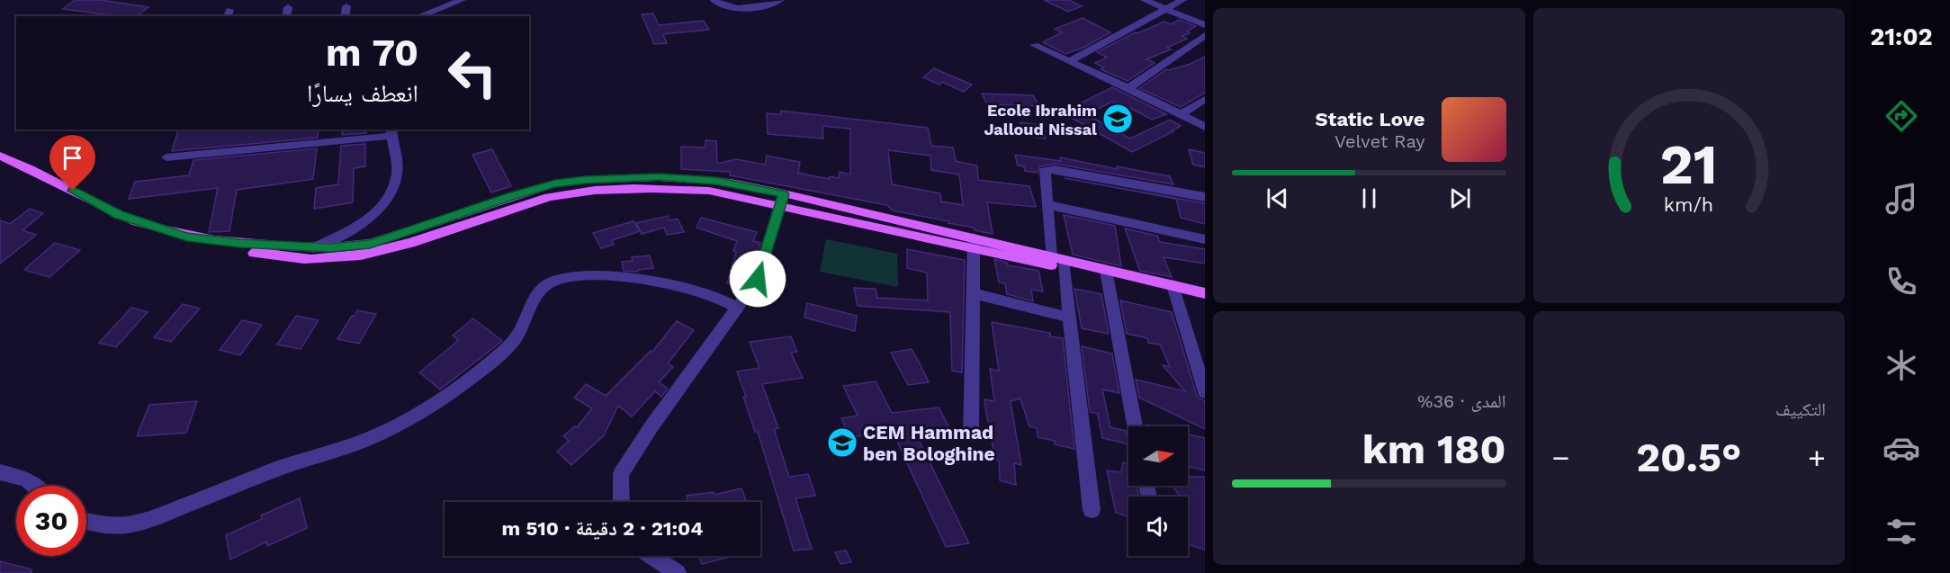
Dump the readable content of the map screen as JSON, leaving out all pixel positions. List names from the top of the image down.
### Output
{
  "places": {
    "school or university": ["Ecole Ibrahim Jalloud Nissal", "CEM Hammad ben Bologhine"]
  },
  "north": "right",
  "page": {
    "tabs": "21:02",
    "turn": ["70 m", "انعطف يسارًا"],
    "song": ["Static Love", "Velvet Ray"],
    "tile": [
      "التكييف",
      ["المدى · 36%", "180 km"]
    ],
    "heat": ["−", "20.5°", "+"],
    "limit": "30",
    "trip": "21:04 · 2 دقيقة · 510 m",
    "gauge": ["21", "km/h"]
  }
}
